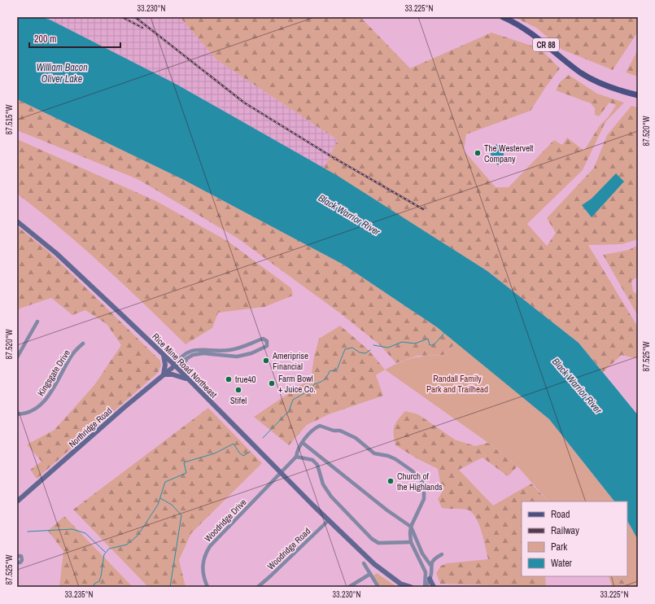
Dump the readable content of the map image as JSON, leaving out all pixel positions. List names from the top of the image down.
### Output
{
  "streets": {
    "main road": ["CR 88", "Rice Mine Road Northeast", "Northridge Road"],
    "street": ["Kingsgate Drive", "Woodridge Drive", "Woodridge Road"]
  },
  "crossings": [
    ["Rice Mine Road Northeast", "Northridge Road"],
    ["Rice Mine Road Northeast", "Woodridge Drive"],
    ["Rice Mine Road Northeast", "Woodridge Road"]
  ],
  "water": ["William Bacon Oliver Lake", "Black Warrior River"],
  "parks": ["Randall Family Park and Trailhead"],
  "places": [
    "The Westervelt Company",
    "Ameriprise Financial",
    "true40",
    "Farm Bowl + Juice Co.",
    "Stifel",
    "Church of the Highlands"
  ],
  "legend": [
    "Road",
    "Railway",
    "Park",
    "Water"
  ],
  "scale_bar": "200 m",
  "coordinates": [
    "33.230°N",
    "33.225°N",
    "87.515°W",
    "87.520°W",
    "87.525°W",
    "33.235°N"
  ]
}
